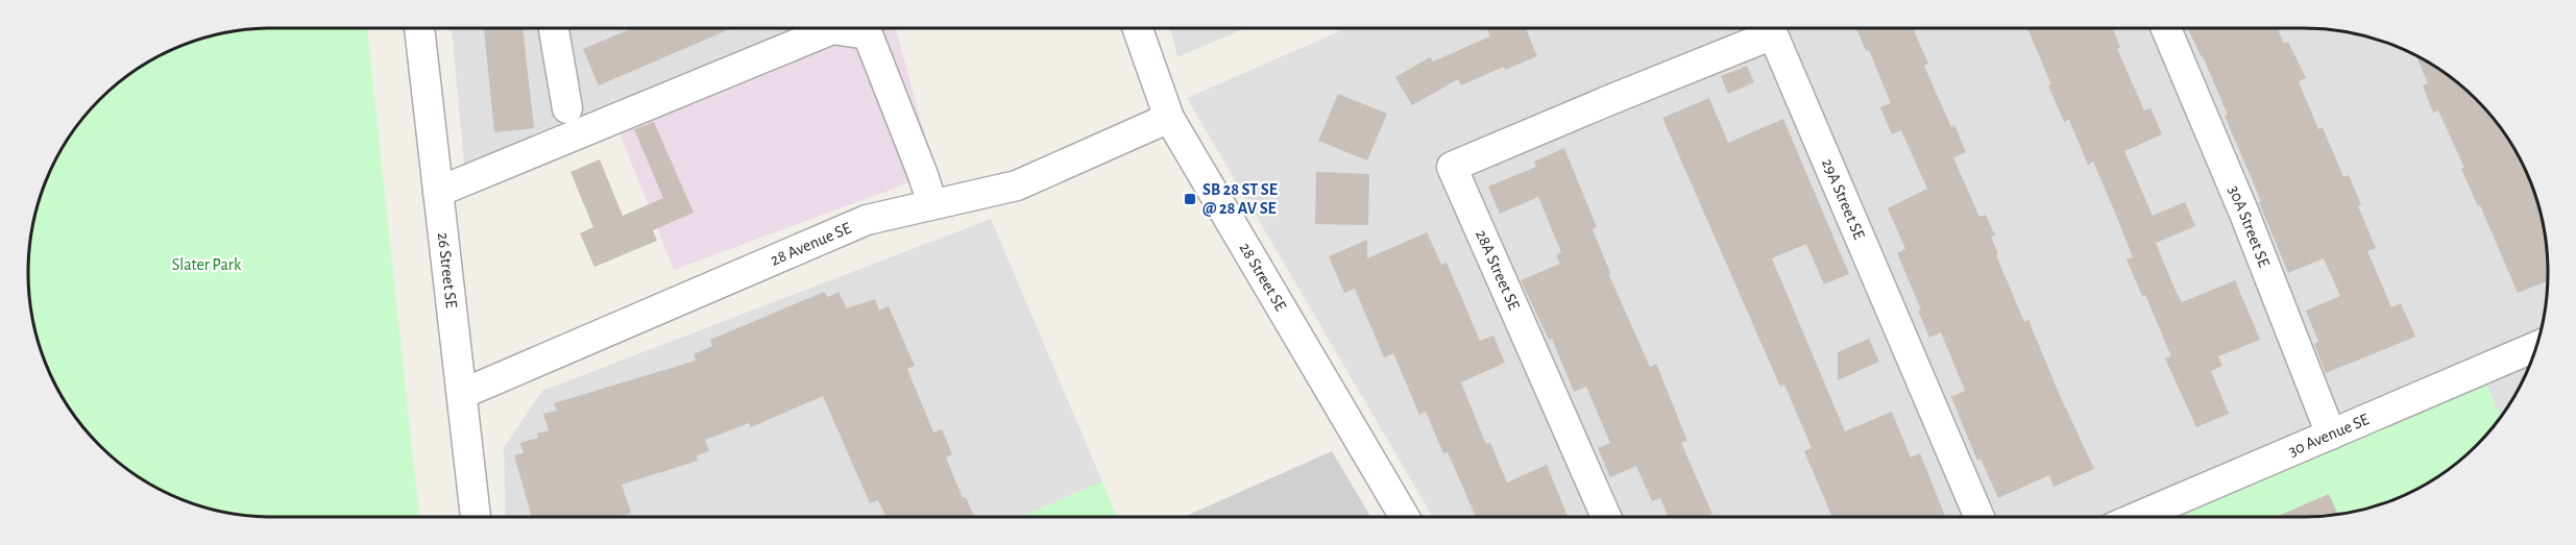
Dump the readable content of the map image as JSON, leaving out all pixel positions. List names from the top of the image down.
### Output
{
  "streets": {
    "street": [
      "29A Street SE",
      "30A Street SE",
      "28 Avenue SE",
      "28A Street SE",
      "26 Street SE",
      "28 Street SE",
      "30 Avenue SE"
    ]
  },
  "crossings": [
    ["29A Street SE", "28A Street SE"],
    ["30A Street SE", "30 Avenue SE"],
    ["28 Avenue SE", "26 Street SE"],
    ["28 Avenue SE", "28 Street SE"]
  ],
  "parks": ["Slater Park"],
  "places": {
    "transit": ["SB 28 ST SE @ 28 AV SE"]
  }
}
